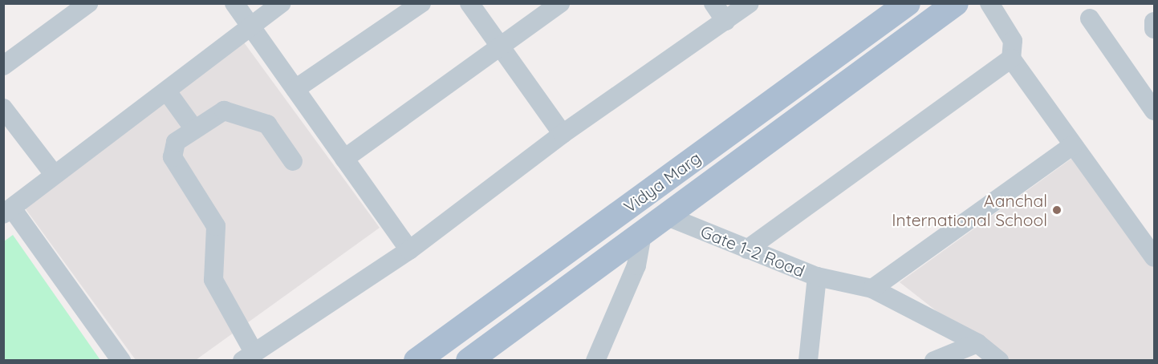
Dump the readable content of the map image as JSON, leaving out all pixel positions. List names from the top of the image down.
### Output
{
  "streets": {
    "main road": ["Vidya Marg"],
    "street": ["Gate 1-2 Road"]
  },
  "crossings": [
    ["Vidya Marg", "Gate 1-2 Road"]
  ],
  "places": ["Aanchal International School"]
}
